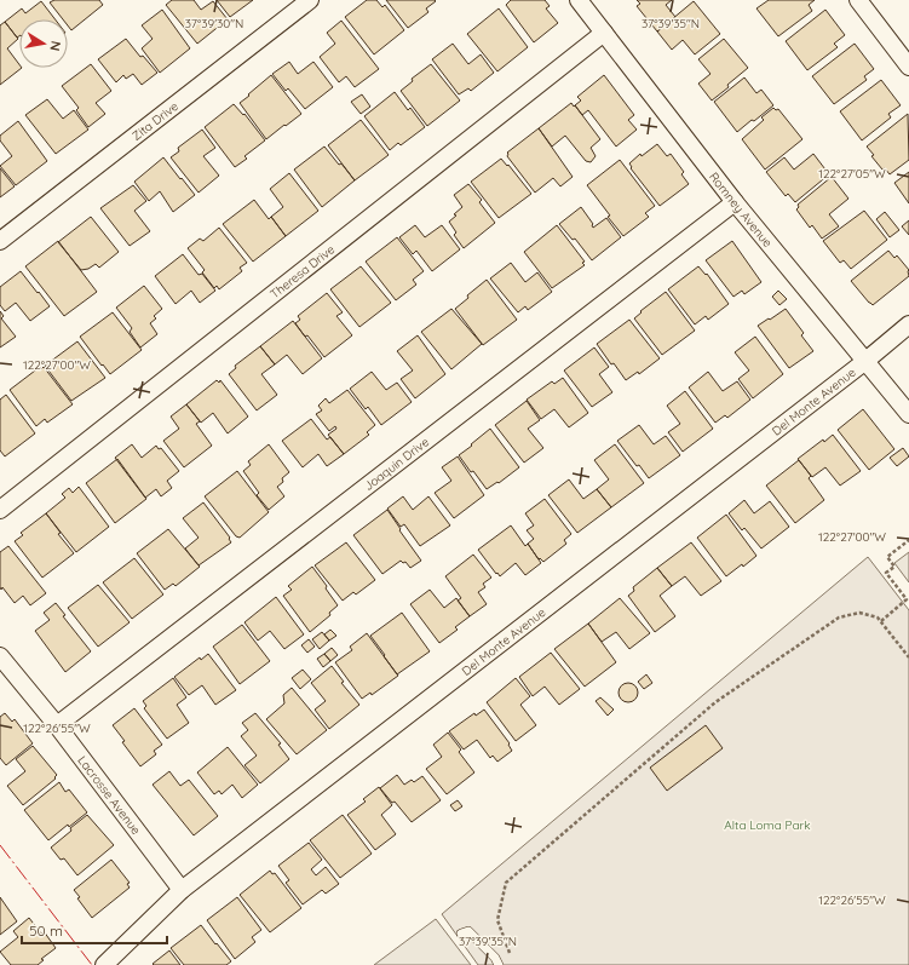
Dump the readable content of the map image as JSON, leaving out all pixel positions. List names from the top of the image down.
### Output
{
  "streets": {
    "street": [
      "Zita Drive",
      "Romney Avenue",
      "Theresa Drive",
      "Del Monte Avenue",
      "Joaquin Drive",
      "Lacrosse Avenue"
    ]
  },
  "crossings": [
    ["Romney Avenue", "Theresa Drive"],
    ["Romney Avenue", "Del Monte Avenue"],
    ["Romney Avenue", "Joaquin Drive"],
    ["Del Monte Avenue", "Lacrosse Avenue"],
    ["Joaquin Drive", "Lacrosse Avenue"]
  ],
  "parks": ["Alta Loma Park"],
  "scale_bar": "50 m",
  "north": "right",
  "coordinates": [
    "37°39'30\"N",
    "37°39'35\"N",
    "122°27'05\"W",
    "122°27'00\"W",
    "122°26'55\"W"
  ]
}
